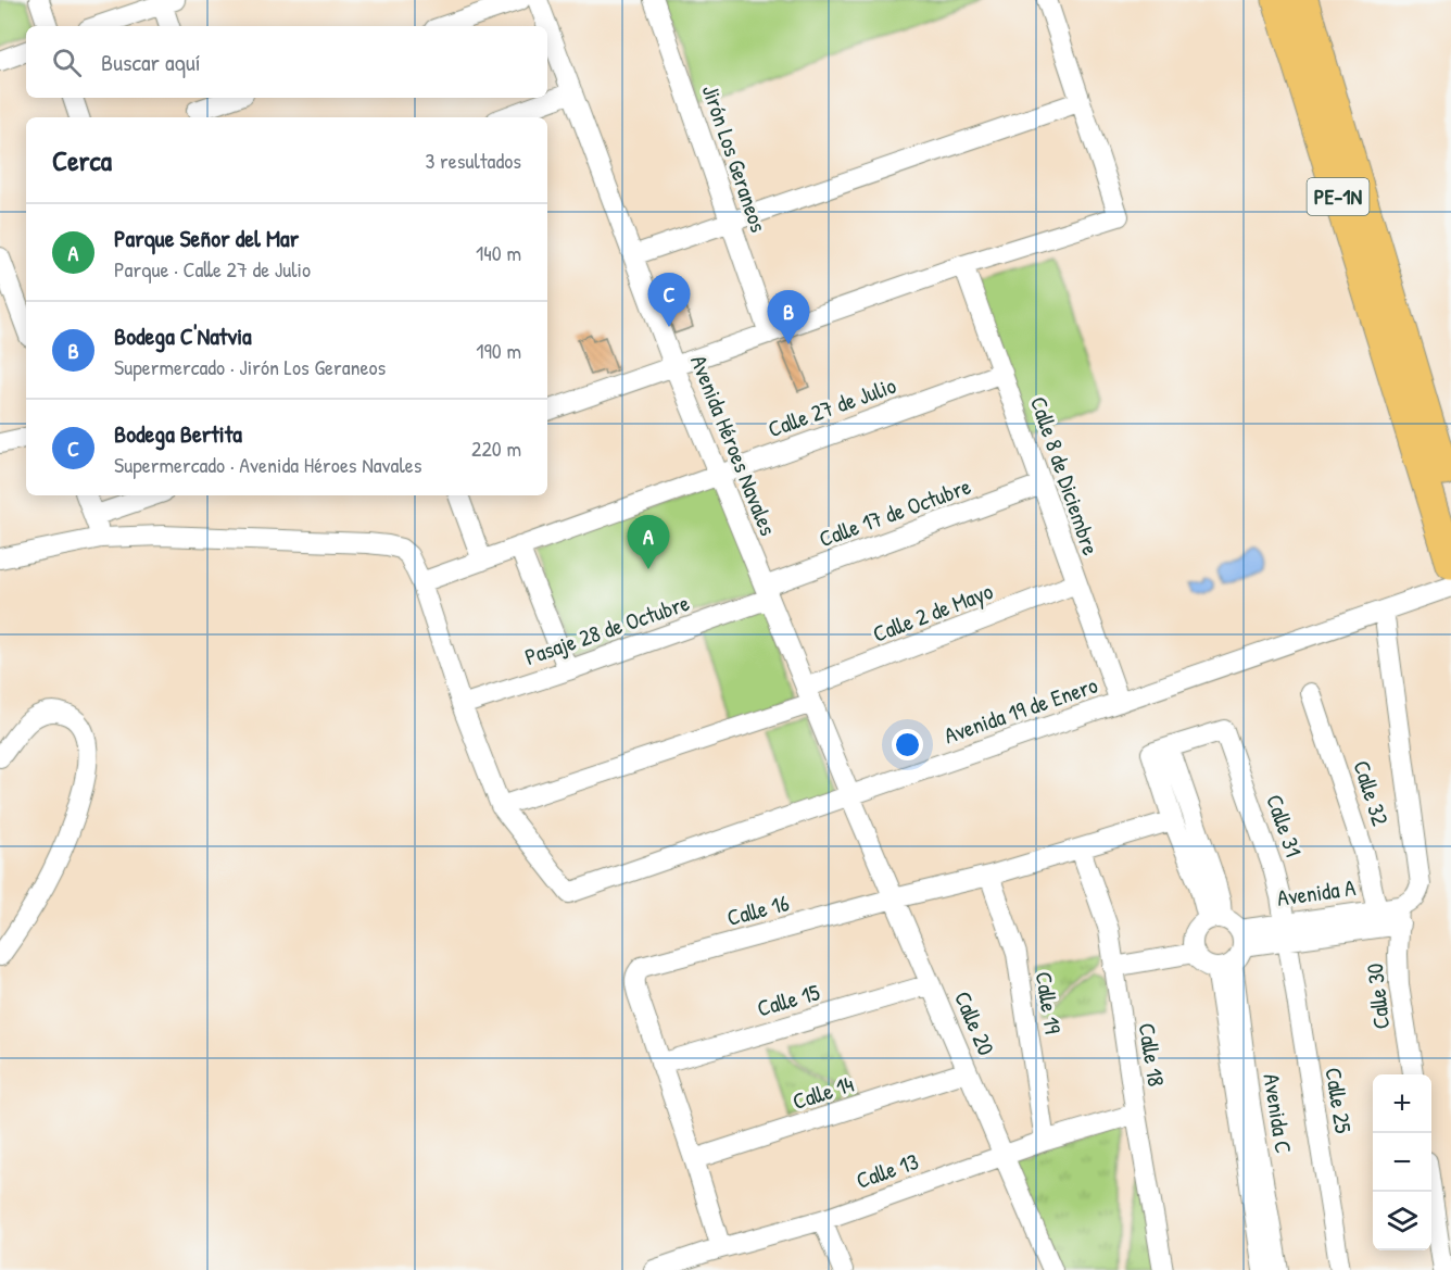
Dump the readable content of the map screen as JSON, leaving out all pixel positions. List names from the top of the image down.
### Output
{
  "streets": {
    "highway": ["PE-1N"],
    "street": [
      "Jirón Los Geraneos",
      "Calle 27 de Julio",
      "Avenida Héroes Navales",
      "Calle 8 de Diciembre",
      "Calle 17 de Octubre",
      "Calle 2 de Mayo",
      "Pasaje 28 de Octubre",
      "Avenida 19 de Enero",
      "Calle 32",
      "Calle 31",
      "Avenida A",
      "Calle 16",
      "Calle 30",
      "Calle 15",
      "Calle 19",
      "Calle 20",
      "Calle 18",
      "Calle 14",
      "Calle 25",
      "Avenida C",
      "Calle 13"
    ]
  },
  "crossings": [
    ["Calle 27 de Julio", "Avenida Héroes Navales"],
    ["Calle 27 de Julio", "Calle 8 de Diciembre"],
    ["Avenida Héroes Navales", "Calle 17 de Octubre"],
    ["Avenida Héroes Navales", "Calle 2 de Mayo"],
    ["Avenida Héroes Navales", "Pasaje 28 de Octubre"],
    ["Avenida Héroes Navales", "Avenida 19 de Enero"],
    ["Avenida Héroes Navales", "Calle 20"],
    ["Calle 8 de Diciembre", "Calle 17 de Octubre"],
    ["Calle 8 de Diciembre", "Calle 2 de Mayo"],
    ["Calle 8 de Diciembre", "Avenida 19 de Enero"],
    ["Calle 17 de Octubre", "Pasaje 28 de Octubre"],
    ["Calle 2 de Mayo", "Avenida 19 de Enero"],
    ["Avenida 19 de Enero", "Calle 20"],
    ["Calle 32", "Avenida A"],
    ["Calle 31", "Avenida A"],
    ["Calle 31", "Calle 25"],
    ["Avenida A", "Calle 30"],
    ["Avenida A", "Calle 25"],
    ["Avenida A", "Avenida C"],
    ["Calle 16", "Calle 15"],
    ["Calle 16", "Calle 19"],
    ["Calle 16", "Calle 20"],
    ["Calle 16", "Calle 18"],
    ["Calle 16", "Calle 14"],
    ["Calle 16", "Calle 13"],
    ["Calle 15", "Calle 20"],
    ["Calle 19", "Calle 13"],
    ["Calle 20", "Calle 14"],
    ["Calle 20", "Calle 13"],
    ["Calle 18", "Calle 13"]
  ],
  "page": {
    "search": "Buscar aquí",
    "heading": ["Cerca", "3 resultados"],
    "list": [
      {
        "mark": "A",
        "name": "Parque Señor del Mar",
        "note": "Parque · Calle 27 de Julio",
        "value": "140 m"
      },
      {
        "mark": "B",
        "name": "Bodega C'Natvia",
        "note": "Supermercado · Jirón Los Geraneos",
        "value": "190 m"
      },
      {
        "mark": "C",
        "name": "Bodega Bertita",
        "note": "Supermercado · Avenida Héroes Navales",
        "value": "220 m"
      }
    ],
    "pins": ["C", "B", "A"],
    "map_buttons": ["+", "−"]
  }
}
